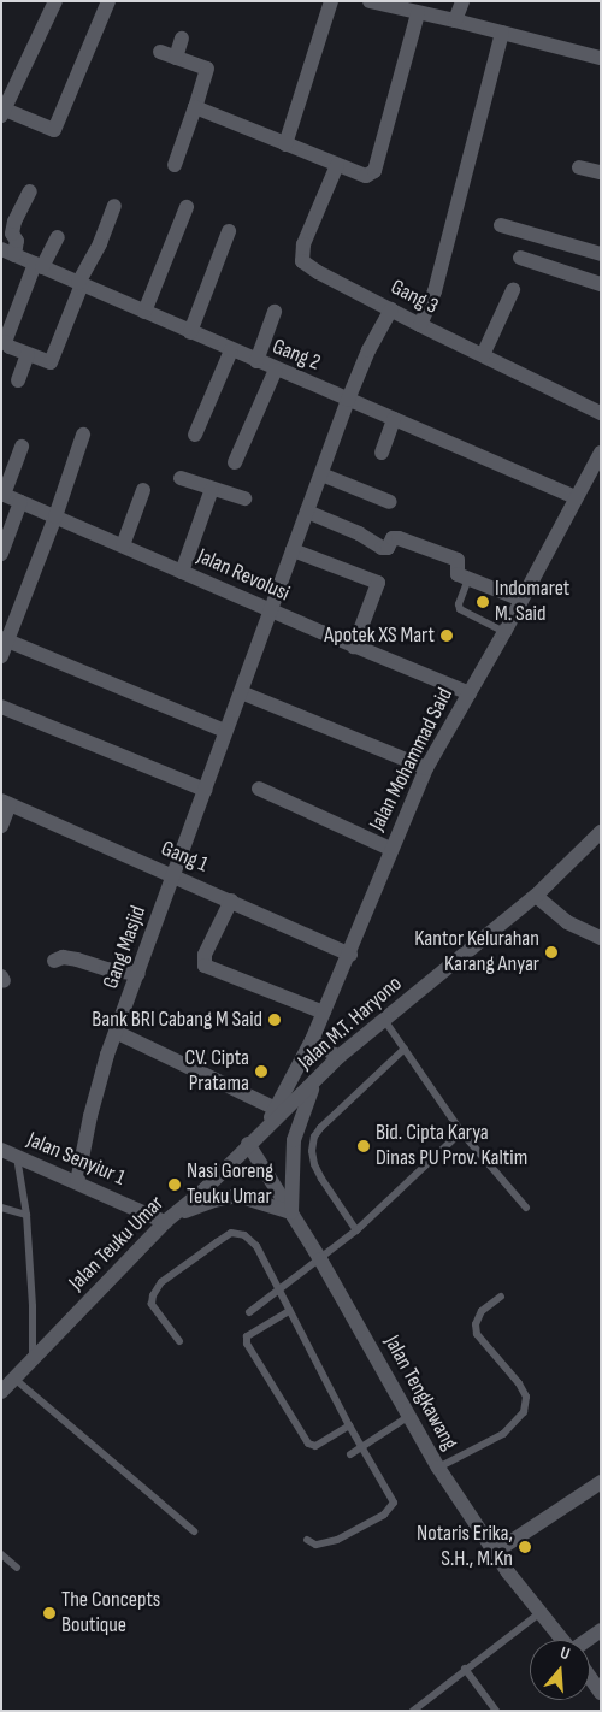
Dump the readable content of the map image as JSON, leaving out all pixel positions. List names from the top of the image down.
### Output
{
  "streets": {
    "street": [
      "Gang 3",
      "Gang 2",
      "Jalan Revolusi",
      "Jalan Mohammad Said",
      "Gang 1",
      "Gang Masjid",
      "Jalan M.T. Haryono",
      "Jalan Senyiur 1",
      "Jalan Teuku Umar",
      "Jalan Tengkawang"
    ]
  },
  "crossings": [
    ["Gang 3", "Gang Masjid"],
    ["Gang 2", "Jalan Mohammad Said"],
    ["Gang 2", "Gang Masjid"],
    ["Jalan Revolusi", "Jalan Mohammad Said"],
    ["Jalan Revolusi", "Gang Masjid"],
    ["Jalan Mohammad Said", "Gang 1"],
    ["Jalan Mohammad Said", "Jalan M.T. Haryono"],
    ["Jalan Mohammad Said", "Jalan Teuku Umar"],
    ["Gang 1", "Gang Masjid"],
    ["Gang Masjid", "Jalan Senyiur 1"],
    ["Jalan M.T. Haryono", "Jalan Teuku Umar"],
    ["Jalan Senyiur 1", "Jalan Teuku Umar"],
    ["Jalan Teuku Umar", "Jalan Tengkawang"]
  ],
  "places": [
    "Indomaret M. Said",
    "Apotek XS Mart",
    "Kantor Kelurahan Karang Anyar",
    "Bank BRI Cabang M Said",
    "CV. Cipta Pratama",
    "Bid. Cipta Karya Dinas PU Prov. Kaltim",
    "Nasi Goreng Teuku Umar",
    "Notaris Erika, S.H., M.Kn",
    "The Concepts Boutique"
  ],
  "north": "top"
}
